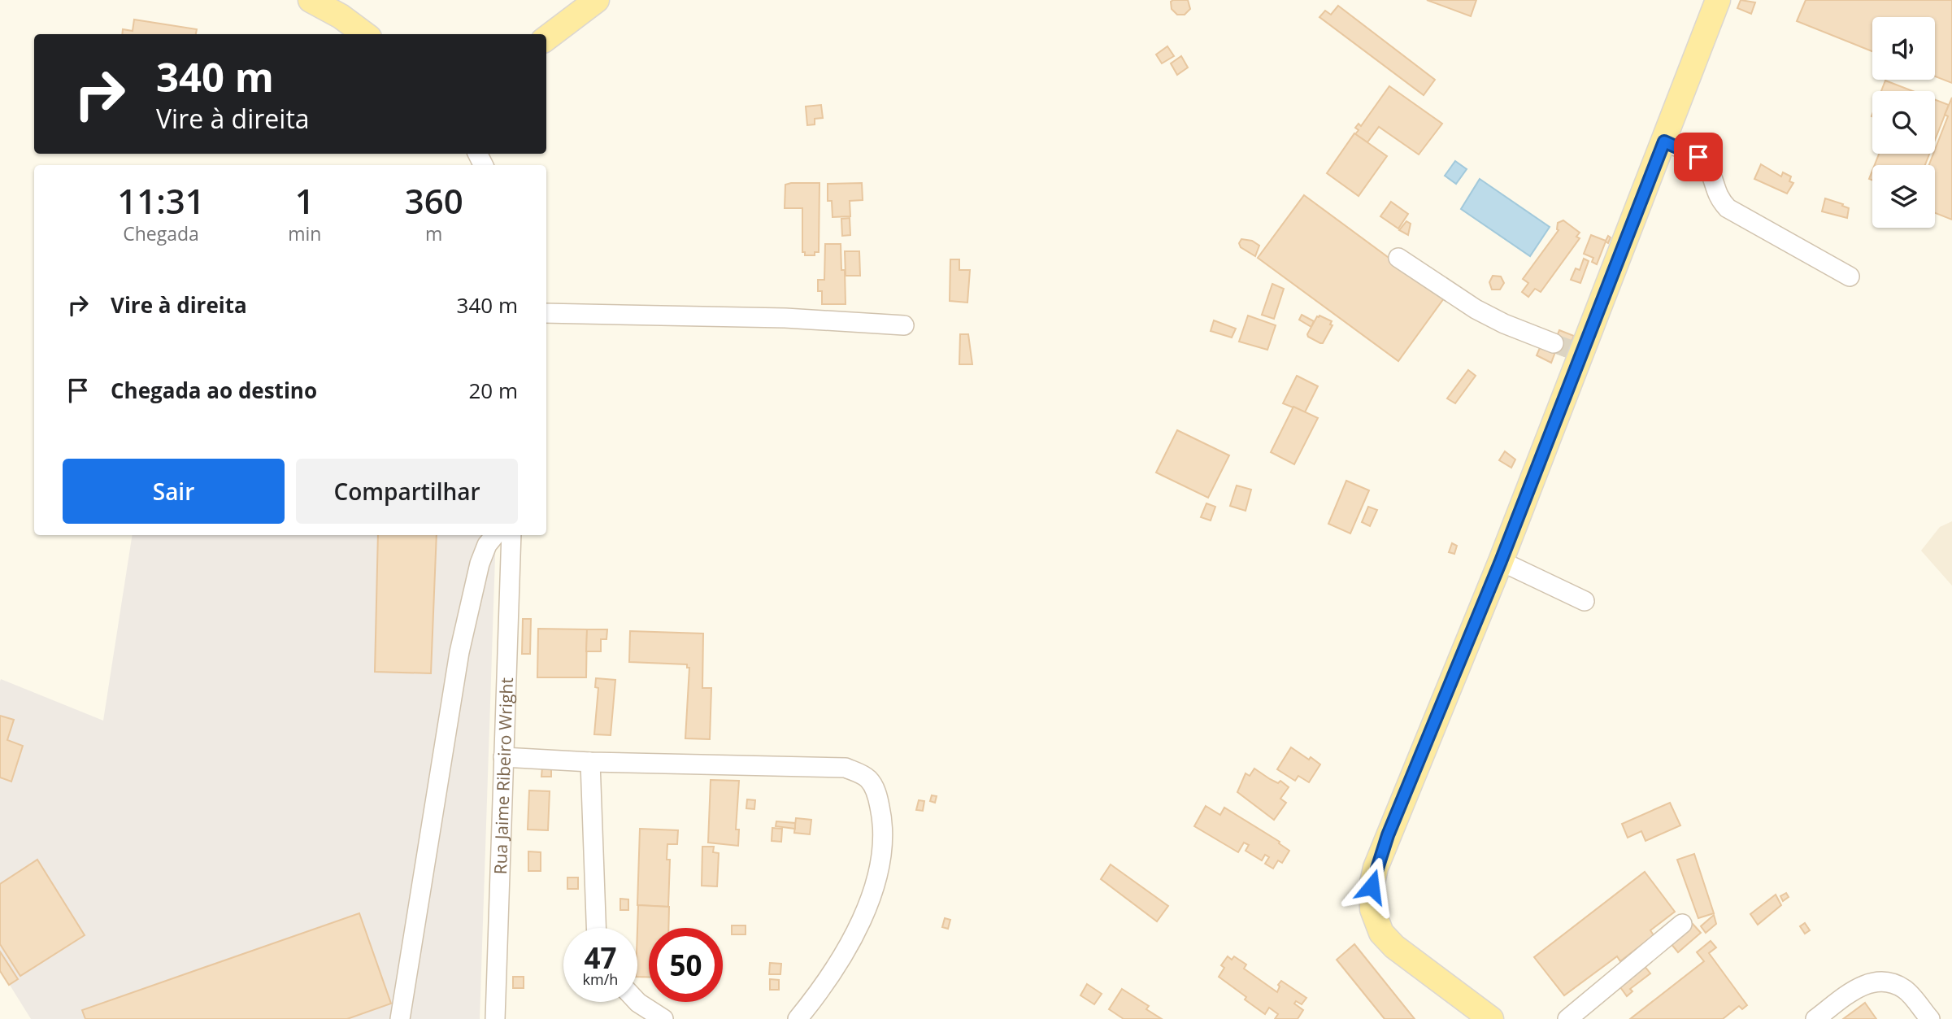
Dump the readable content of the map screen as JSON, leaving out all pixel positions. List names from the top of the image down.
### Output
{
  "streets": {
    "street": ["Rua Jaime Ribeiro Wright"]
  },
  "page": {
    "turn": ["340 m", "Vire à direita"],
    "eta": [
      "11:31",
      "Chegada",
      "1",
      "min",
      "360",
      "m"
    ],
    "list": [
      {
        "name": "Vire à direita",
        "value": "340 m"
      },
      {
        "name": "Chegada ao destino",
        "value": "20 m"
      }
    ],
    "buttons": ["Sair", "Compartilhar"],
    "speed": "47 km/h",
    "limit": "50"
  }
}
